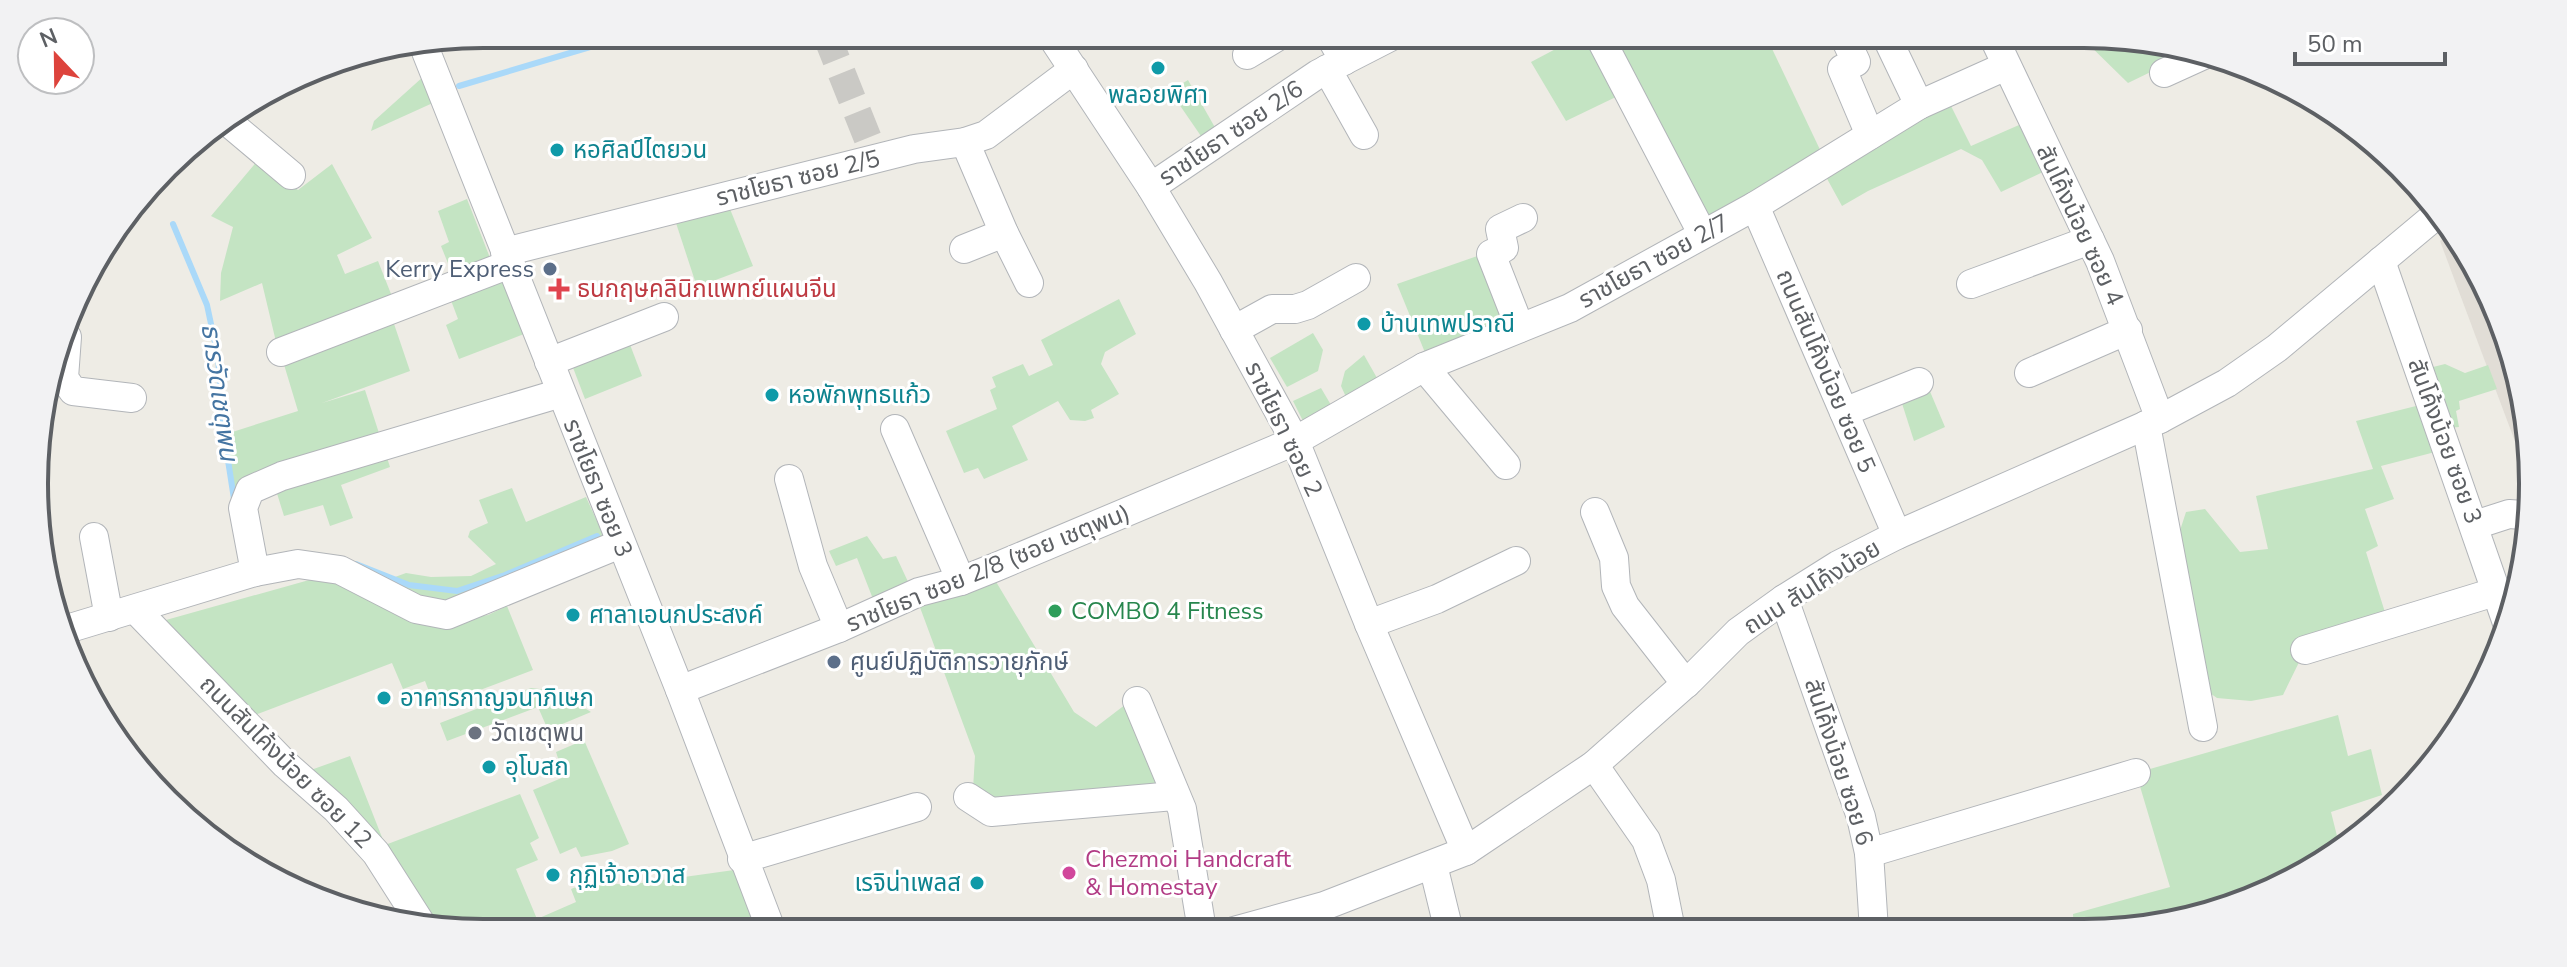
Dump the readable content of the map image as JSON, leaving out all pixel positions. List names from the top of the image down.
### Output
{
  "streets": {
    "street": [
      "ราชโยธา ซอย 2/6",
      "ราชโยธา ซอย 2/5",
      "สันโค้งน้อย ซอย 4",
      "ราชโยธา ซอย 2/7",
      "ถนนสันโค้งน้อย ซอย 5",
      "ราชโยธา ซอย 2",
      "สันโค้งน้อย ซอย 3",
      "ราชโยธา ซอย 3",
      "ราชโยธา ซอย 2/8 (ซอย เชตุพน)",
      "ถนน สันโค้งน้อย",
      "ถนนสันโค้งน้อย ซอย 12",
      "สันโค้งน้อย ซอย 6"
    ]
  },
  "crossings": [
    ["ราชโยธา ซอย 2/6", "ราชโยธา ซอย 2"],
    ["ราชโยธา ซอย 2/5", "ราชโยธา ซอย 2"],
    ["ราชโยธา ซอย 2/5", "ราชโยธา ซอย 3"],
    ["สันโค้งน้อย ซอย 4", "ราชโยธา ซอย 2/7"],
    ["สันโค้งน้อย ซอย 4", "ถนน สันโค้งน้อย"],
    ["ราชโยธา ซอย 2/7", "ถนนสันโค้งน้อย ซอย 5"],
    ["ราชโยธา ซอย 2/7", "ราชโยธา ซอย 2"],
    ["ราชโยธา ซอย 2/7", "ราชโยธา ซอย 2/8 (ซอย เชตุพน)"],
    ["ถนนสันโค้งน้อย ซอย 5", "ถนน สันโค้งน้อย"],
    ["ราชโยธา ซอย 2", "ราชโยธา ซอย 2/8 (ซอย เชตุพน)"],
    ["ราชโยธา ซอย 2", "ถนน สันโค้งน้อย"],
    ["สันโค้งน้อย ซอย 3", "ถนน สันโค้งน้อย"],
    ["ราชโยธา ซอย 3", "ราชโยธา ซอย 2/8 (ซอย เชตุพน)"],
    ["ถนน สันโค้งน้อย", "สันโค้งน้อย ซอย 6"]
  ],
  "water": ["ธารวัดเชตุพน"],
  "places": {
    "other": [
      "พลอยพิศา",
      "หอศิลป์ไตยวน",
      "Kerry Express",
      "บ้านเทพปราณี",
      "หอพักพุทธแก้ว",
      "COMBO 4 Fitness",
      "ศาลาเอนกประสงค์",
      "ศูนย์ปฏิบัติการวายุภักษ์",
      "อาคารกาญจนาภิเษก",
      "วัดเชตุพน",
      "อุโบสถ",
      "Chezmoi Handcraft & Homestay",
      "กุฏิเจ้าอาวาส",
      "เรจิน่าเพลส"
    ],
    "health": ["ธนกฤษคลินิกแพทย์แผนจีน"]
  },
  "scale_bar": "50 m",
  "north": "top"
}
